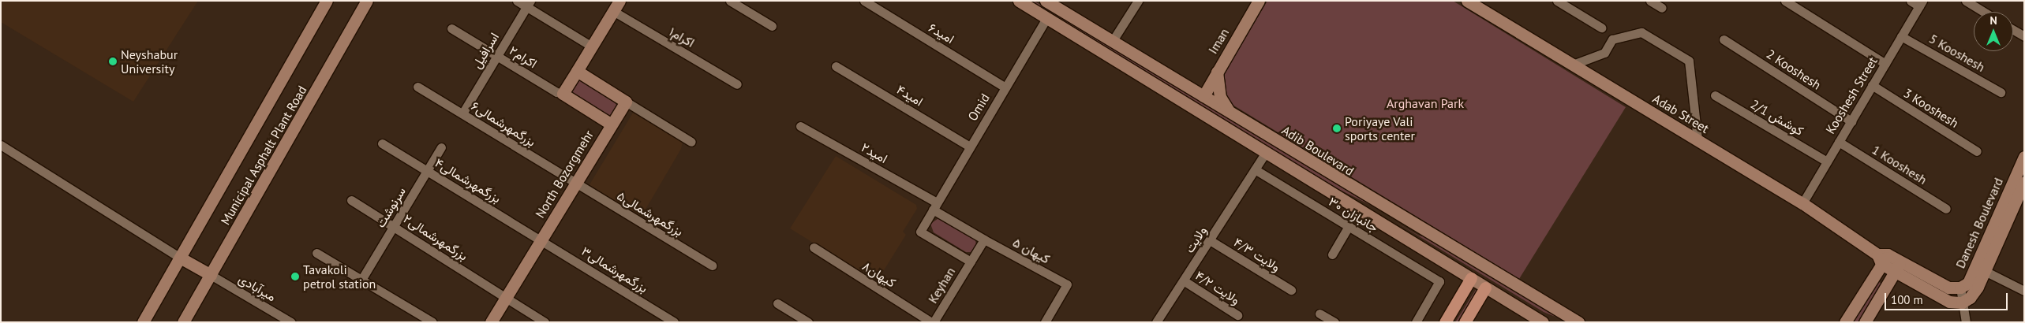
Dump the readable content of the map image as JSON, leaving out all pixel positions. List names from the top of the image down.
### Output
{
  "streets": {
    "main road": [
      "Iman",
      "Adab Street",
      "Adib Boulevard",
      "Municipal Asphalt Plant Road",
      "North Bozorgmehr",
      "Danesh Boulevard"
    ],
    "street": [
      "امید۶",
      "اکرام۱",
      "اسرافیل",
      "5 Kooshesh",
      "اکرام۲",
      "2 Kooshesh",
      "امید۴",
      "Kooshesh Street",
      "Omid",
      "3 Kooshesh",
      "کوشش 2/1",
      "بزرگمهرشمالی۶",
      "امید۲",
      "1 Kooshesh",
      "بزرگمهرشمالی۴",
      "سرنوشت",
      "بزرگمهرشمالی۵",
      "جانبازان ۳۰",
      "بزرگمهرشمالی۲",
      "ولایت",
      "کیهان ۵",
      "ولایت ۴/۳",
      "بزرگمهرشمالی۳",
      "کیهان۸",
      "Keyhan",
      "میرآبادی",
      "ولایت ۴/۲"
    ]
  },
  "crossings": [
    ["امید۶", "Omid"],
    ["Iman", "Adib Boulevard"],
    ["اسرافیل", "اکرام۲"],
    ["اسرافیل", "بزرگمهرشمالی۶"],
    ["5 Kooshesh", "Kooshesh Street"],
    ["2 Kooshesh", "Kooshesh Street"],
    ["امید۴", "Omid"],
    ["Kooshesh Street", "3 Kooshesh"],
    ["Kooshesh Street", "Adab Street"],
    ["Kooshesh Street", "کوشش 2/1"],
    ["Kooshesh Street", "1 Kooshesh"],
    ["Omid", "امید۲"],
    ["Omid", "Keyhan"],
    ["Adab Street", "Danesh Boulevard"],
    ["بزرگمهرشمالی۶", "North Bozorgmehr"],
    ["بزرگمهرشمالی۶", "بزرگمهرشمالی۵"],
    ["Municipal Asphalt Plant Road", "میرآبادی"],
    ["North Bozorgmehr", "بزرگمهرشمالی۴"],
    ["North Bozorgmehr", "بزرگمهرشمالی۵"],
    ["North Bozorgmehr", "بزرگمهرشمالی۲"],
    ["North Bozorgmehr", "بزرگمهرشمالی۳"],
    ["بزرگمهرشمالی۴", "سرنوشت"],
    ["بزرگمهرشمالی۴", "بزرگمهرشمالی۳"],
    ["سرنوشت", "بزرگمهرشمالی۲"],
    ["جانبازان ۳۰", "ولایت"],
    ["ولایت", "ولایت ۴/۳"],
    ["ولایت", "ولایت ۴/۲"],
    ["کیهان۸", "Keyhan"]
  ],
  "parks": ["Arghavan Park"],
  "places": ["Neyshabur University", "Poriyaye Vali sports center", "Tavakoli petrol station"],
  "scale_bar": "100 m",
  "north": "top"
}
